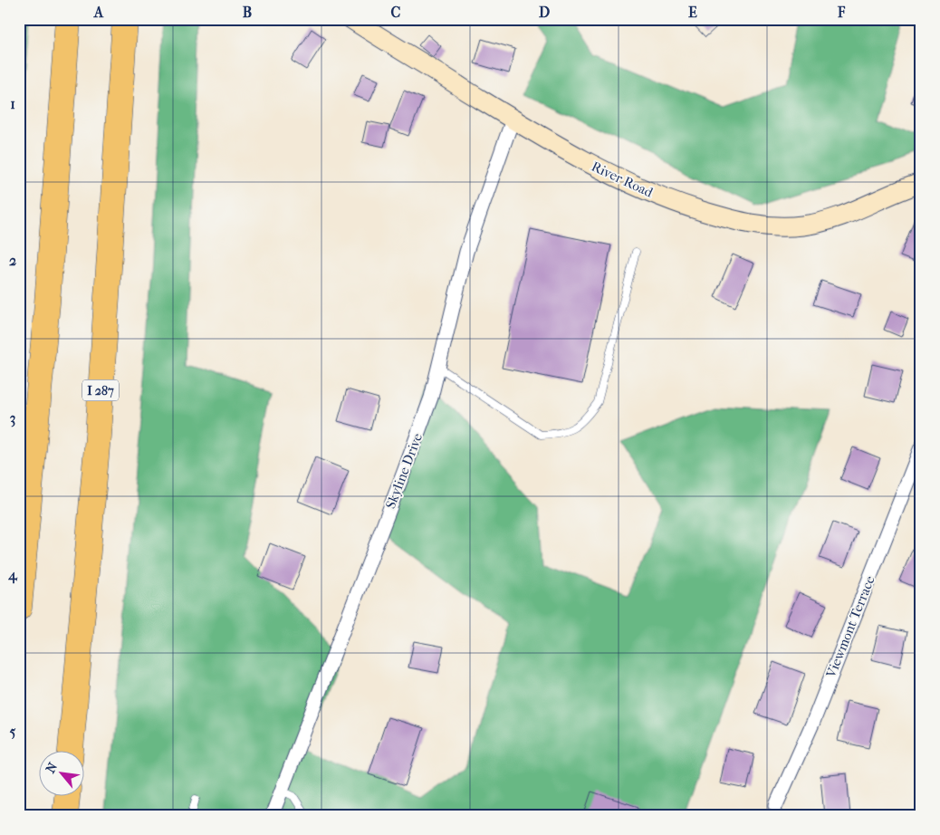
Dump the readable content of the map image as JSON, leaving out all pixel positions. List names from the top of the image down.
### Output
{
  "streets": {
    "highway": ["I 287"],
    "street": ["River Road", "Skyline Drive", "Viewmont Terrace"]
  },
  "crossings": [
    ["River Road", "Skyline Drive"]
  ],
  "north": "top left",
  "grid": {
    "columns": [
      "A",
      "B",
      "C",
      "D",
      "E",
      "F"
    ],
    "rows": [
      "1",
      "2",
      "3",
      "4",
      "5"
    ]
  }
}
